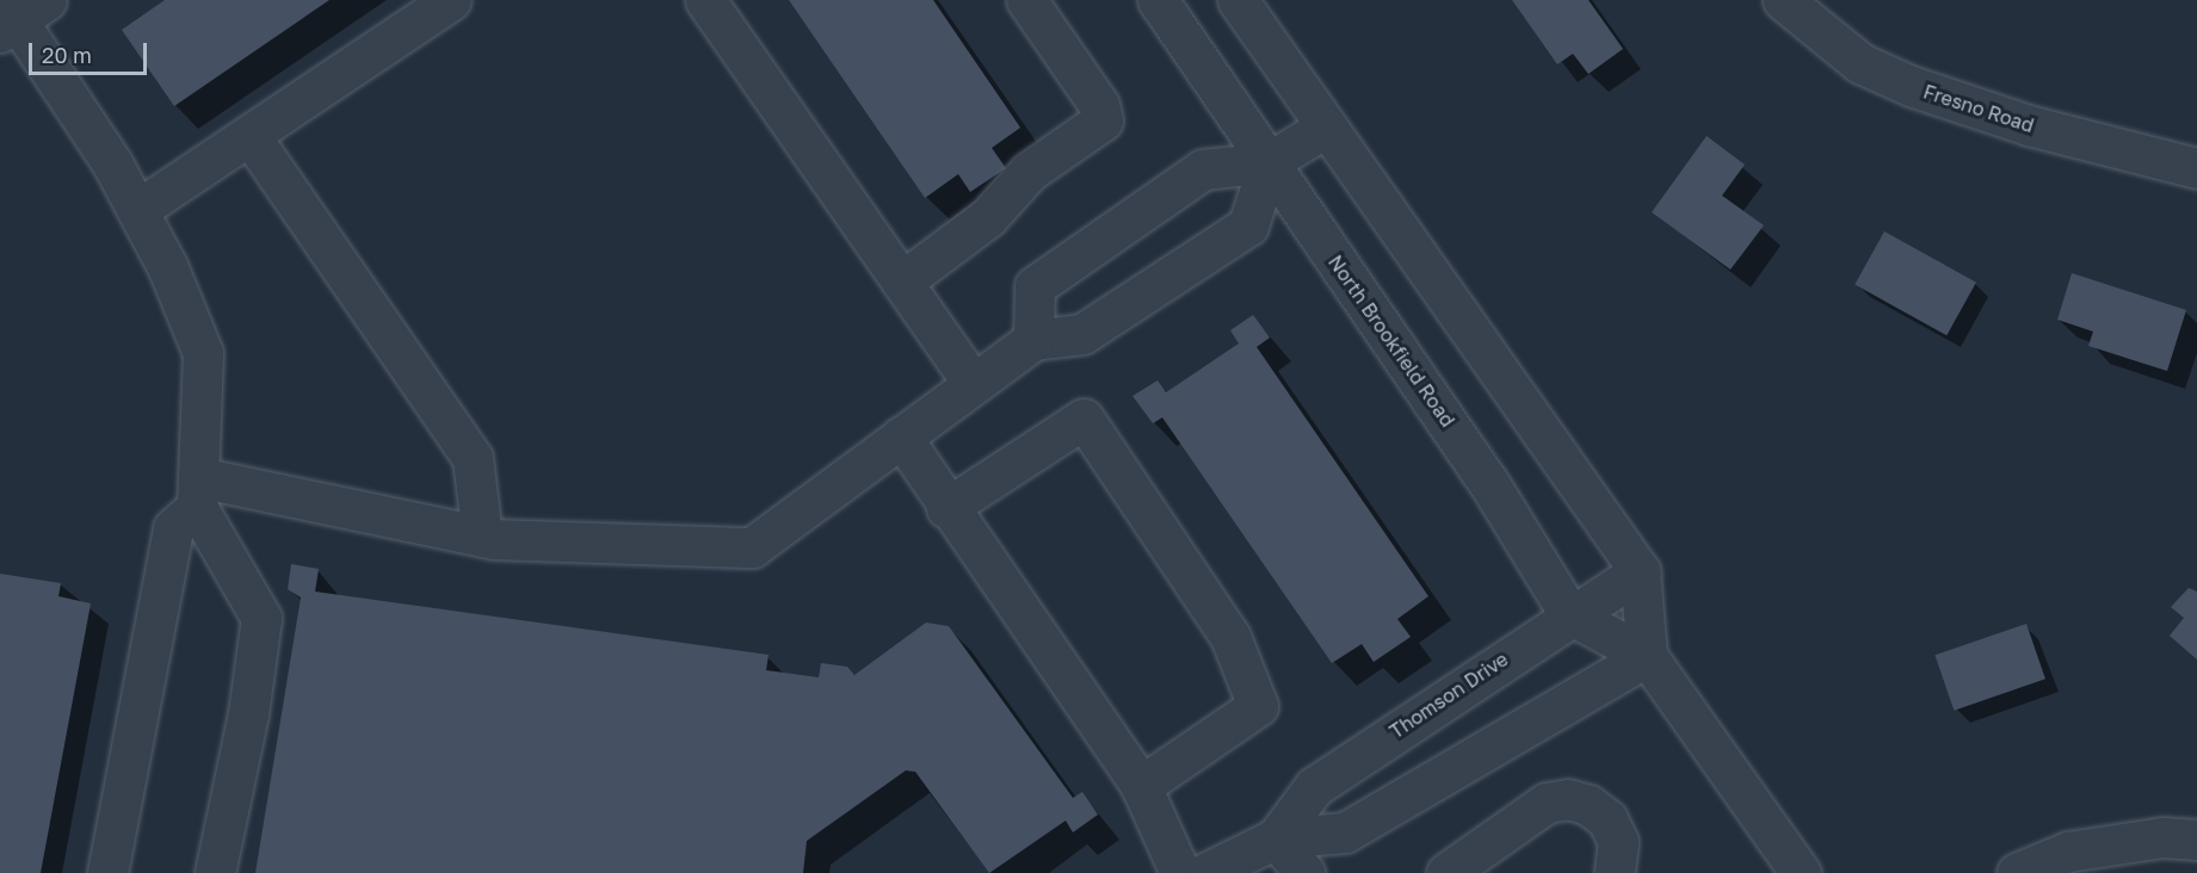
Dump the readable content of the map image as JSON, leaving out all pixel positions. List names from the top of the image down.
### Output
{
  "streets": {
    "street": ["Fresno Road", "North Brookfield Road", "Thomson Drive"]
  },
  "crossings": [
    ["North Brookfield Road", "Thomson Drive"]
  ],
  "scale_bar": "20 m"
}
